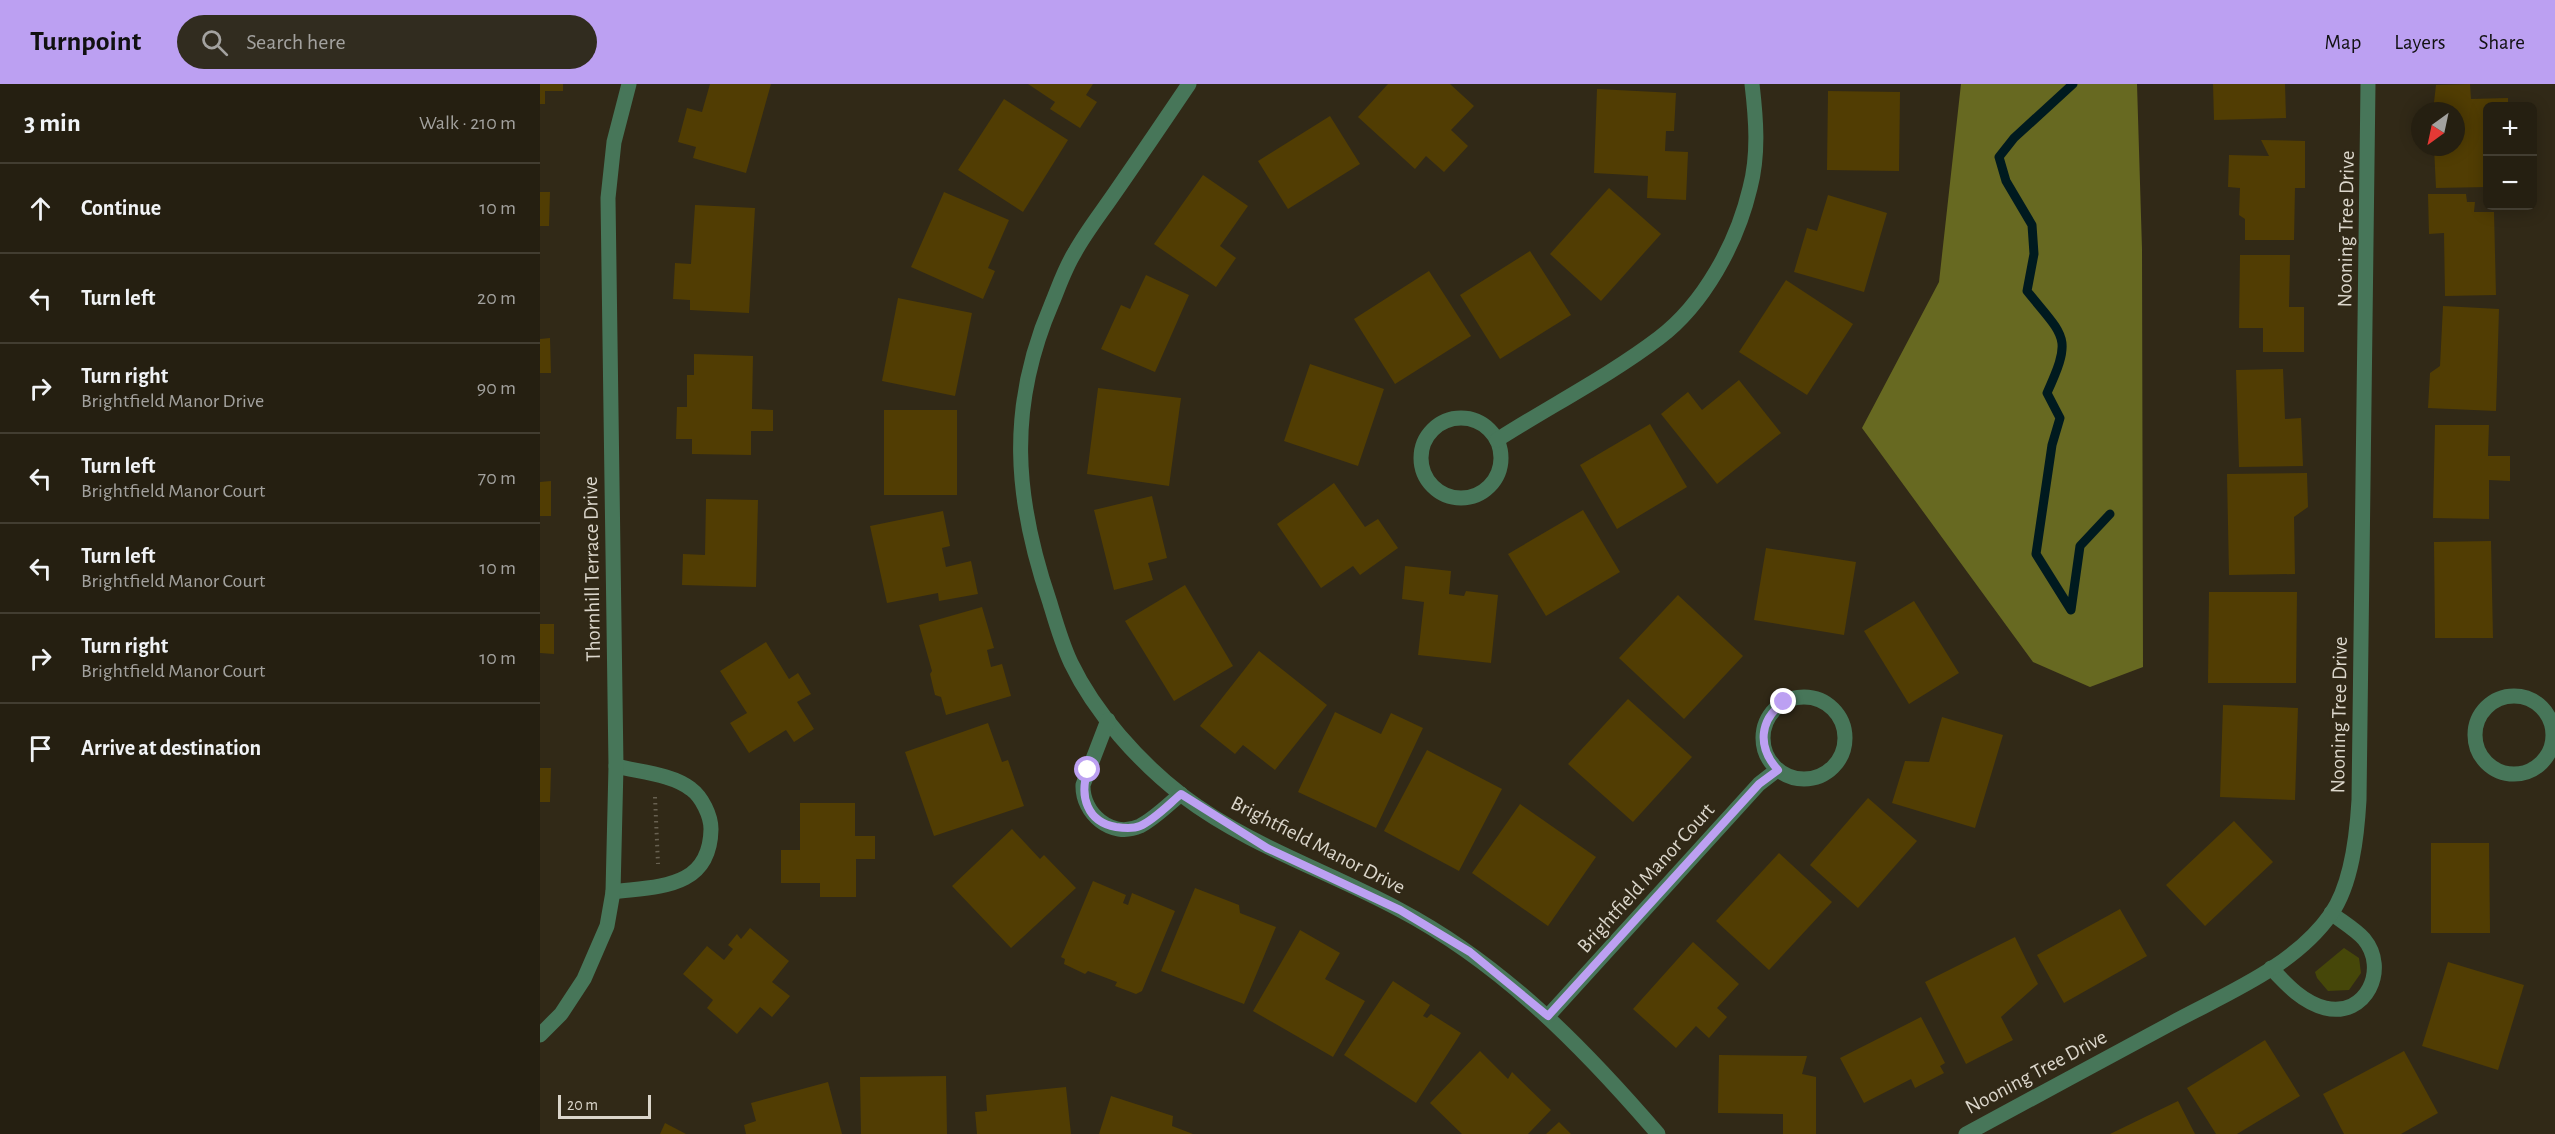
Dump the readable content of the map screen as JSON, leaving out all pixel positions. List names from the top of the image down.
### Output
{
  "streets": {
    "street": [
      "Nooning Tree Drive",
      "Thornhill Terrace Drive",
      "Brightfield Manor Drive",
      "Brightfield Manor Court"
    ]
  },
  "crossings": [
    ["Brightfield Manor Drive", "Brightfield Manor Court"]
  ],
  "scale_bar": "20 m",
  "north": "bottom left",
  "page": {
    "header": "Turnpoint",
    "search": "Search here",
    "nav": ["Map", "Layers", "Share"],
    "heading": ["3 min", "Walk · 210 m"],
    "map_buttons": ["+", "−"],
    "list": [
      ["Continue", "10 m"],
      ["Turn left", "20 m"],
      ["Turn right", "Brightfield Manor Drive", "90 m"],
      ["Turn left", "Brightfield Manor Court", "70 m"],
      ["Turn left", "Brightfield Manor Court", "10 m"],
      ["Turn right", "Brightfield Manor Court", "10 m"],
      "Arrive at destination"
    ],
    "scale": "20 m"
  }
}
